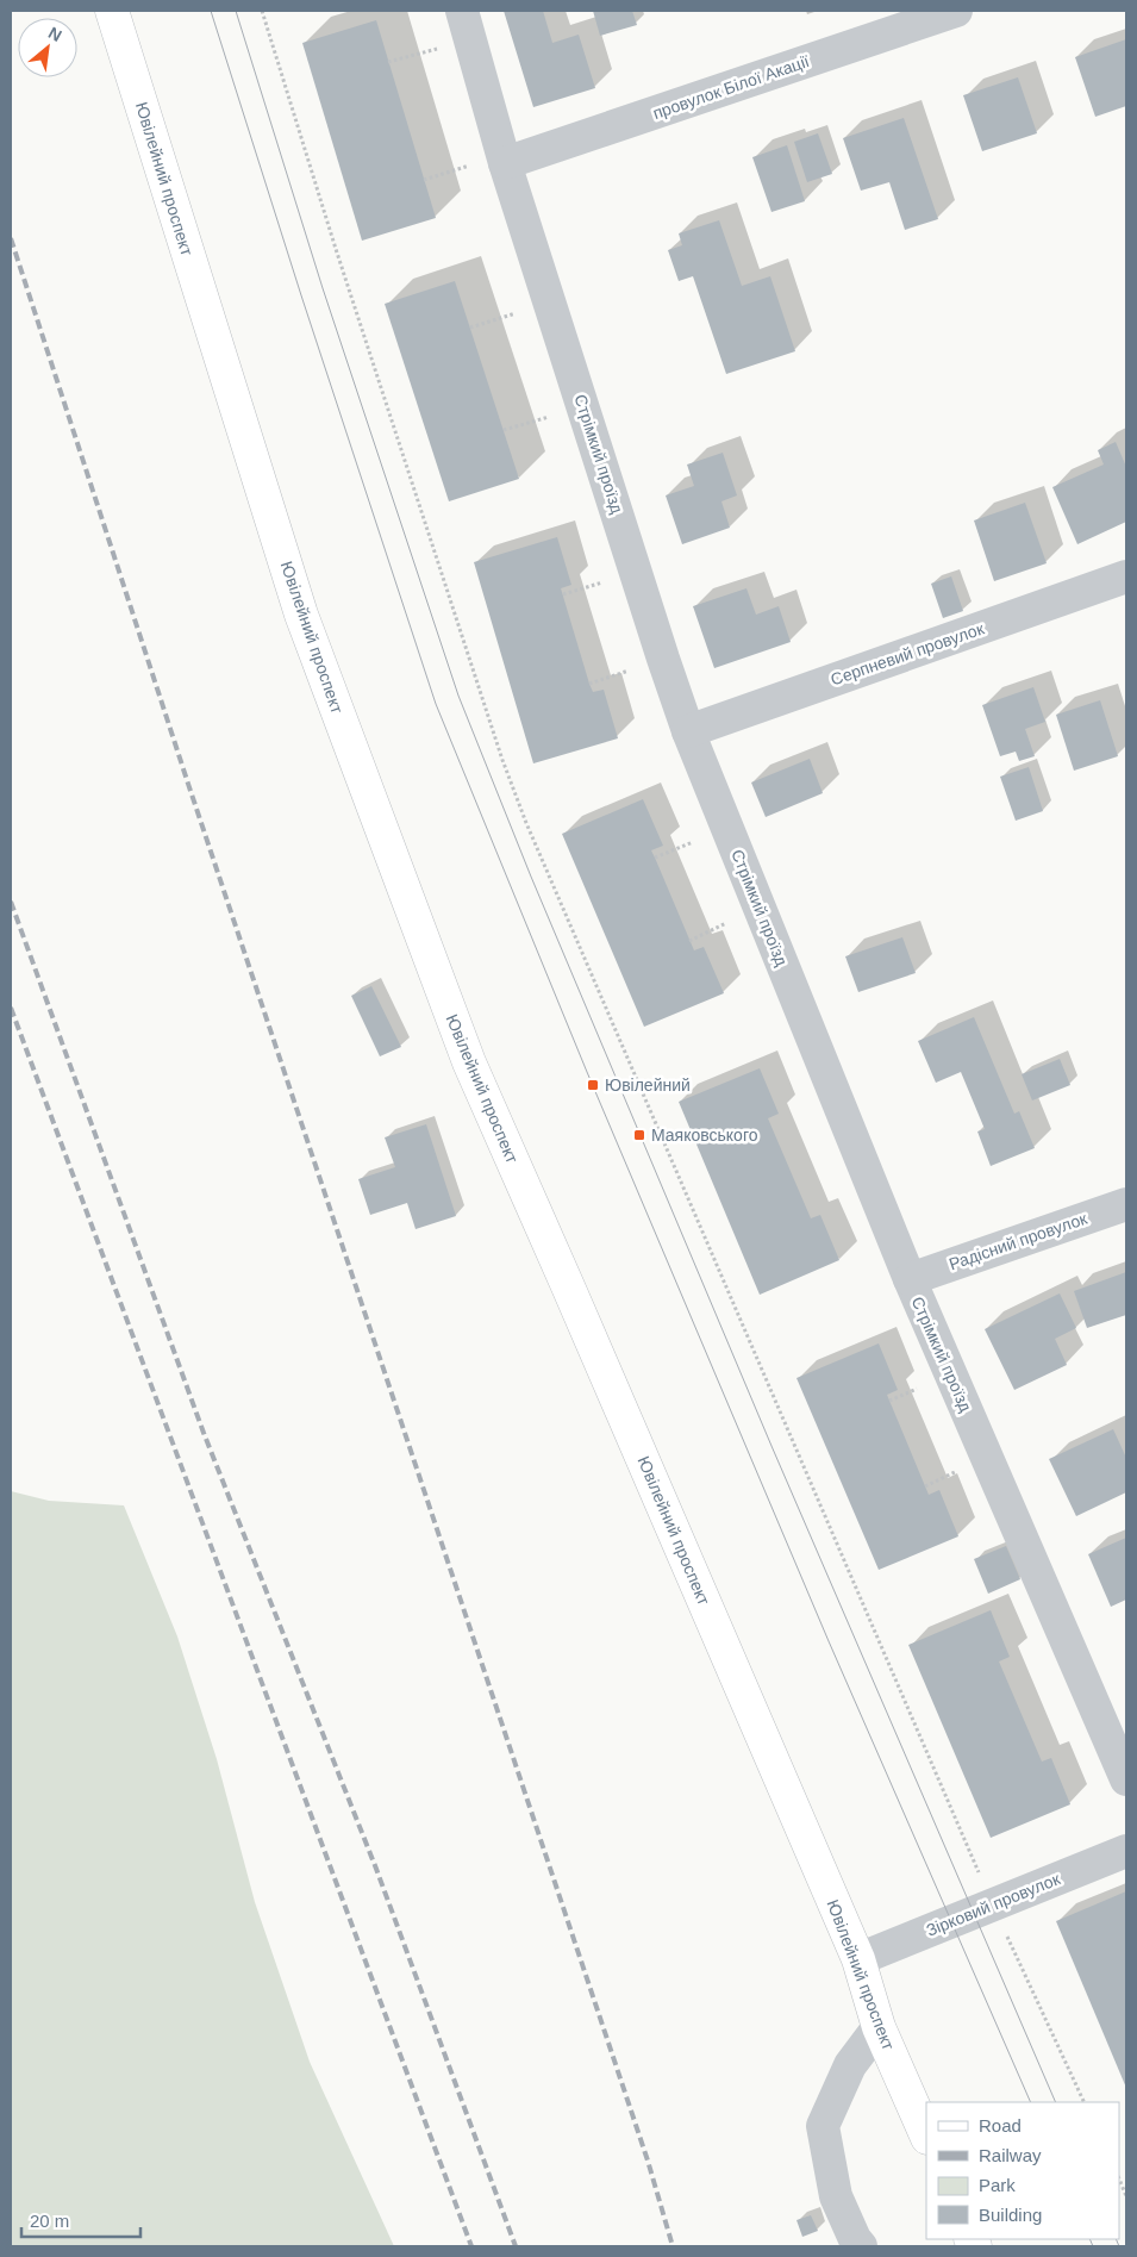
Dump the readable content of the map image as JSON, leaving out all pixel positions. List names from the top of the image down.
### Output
{
  "streets": {
    "main road": ["Ювілейний проспект"],
    "street": [
      "провулок Білої Акації",
      "Стрімкий проїзд",
      "Серпневий провулок",
      "Радісний провулок",
      "Зірковий провулок"
    ]
  },
  "crossings": [
    ["провулок Білої Акації", "Стрімкий проїзд"],
    ["Ювілейний проспект", "Зірковий провулок"],
    ["Стрімкий проїзд", "Серпневий провулок"],
    ["Стрімкий проїзд", "Радісний провулок"]
  ],
  "places": {
    "transit": ["Ювілейний", "Маяковського"]
  },
  "legend": [
    "Road",
    "Railway",
    "Park",
    "Building"
  ],
  "scale_bar": "20 m",
  "north": "top right"
}
